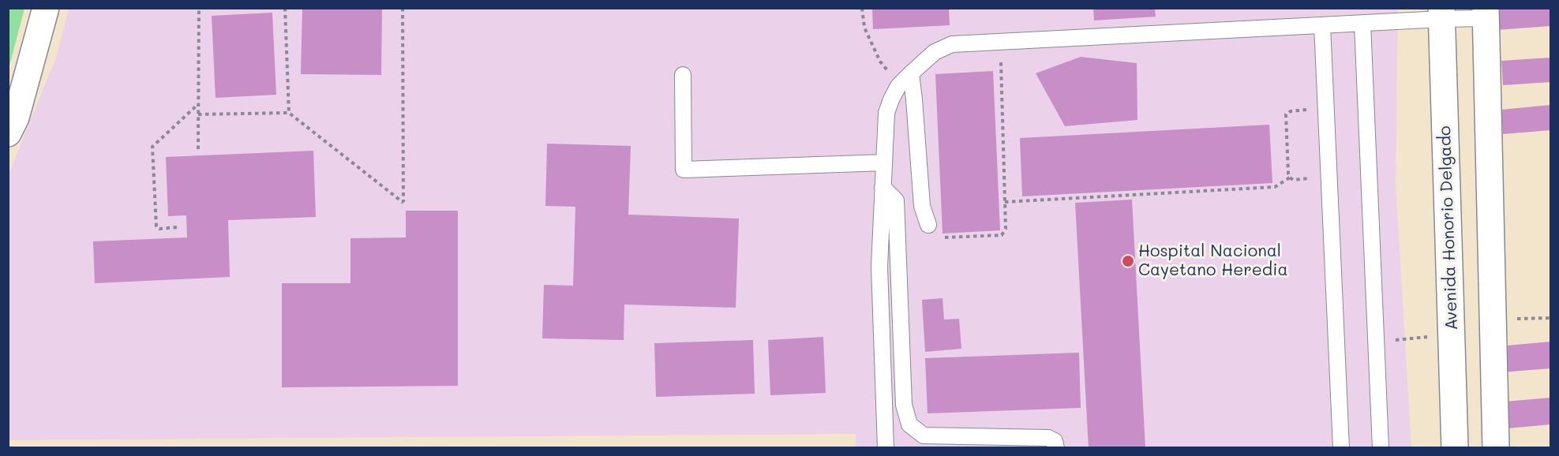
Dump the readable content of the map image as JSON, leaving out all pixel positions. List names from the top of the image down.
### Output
{
  "streets": {
    "street": ["Avenida Honorio Delgado"]
  },
  "places": ["Hospital Nacional Cayetano Heredia"]
}
